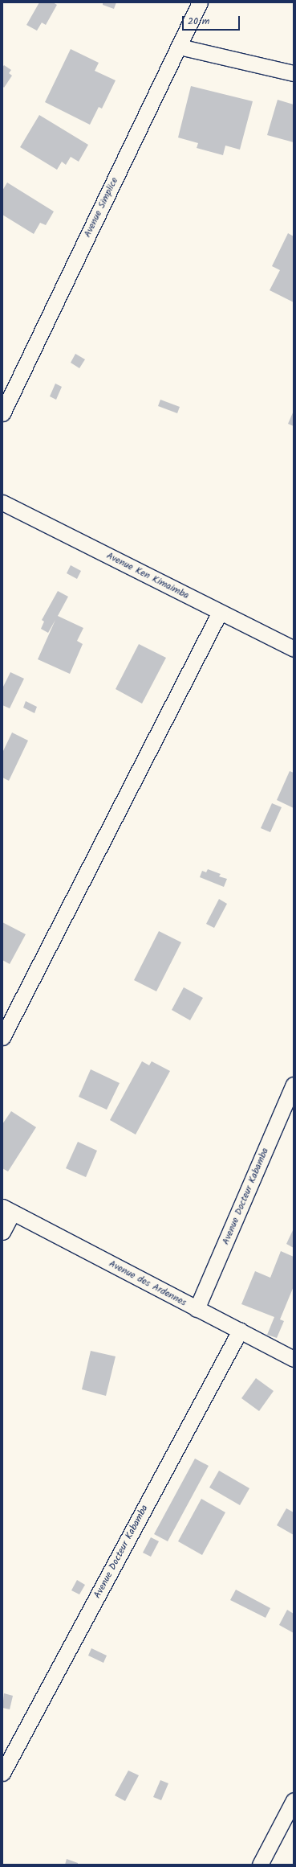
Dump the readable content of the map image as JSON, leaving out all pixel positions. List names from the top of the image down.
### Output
{
  "streets": {
    "street": [
      "Avenue Simplice",
      "Avenue Ken Kimaimba",
      "Avenue Docteur Kabamba",
      "Avenue des Ardennes"
    ]
  },
  "crossings": [
    ["Avenue Docteur Kabamba", "Avenue des Ardennes"]
  ],
  "scale_bar": "20 m"
}
